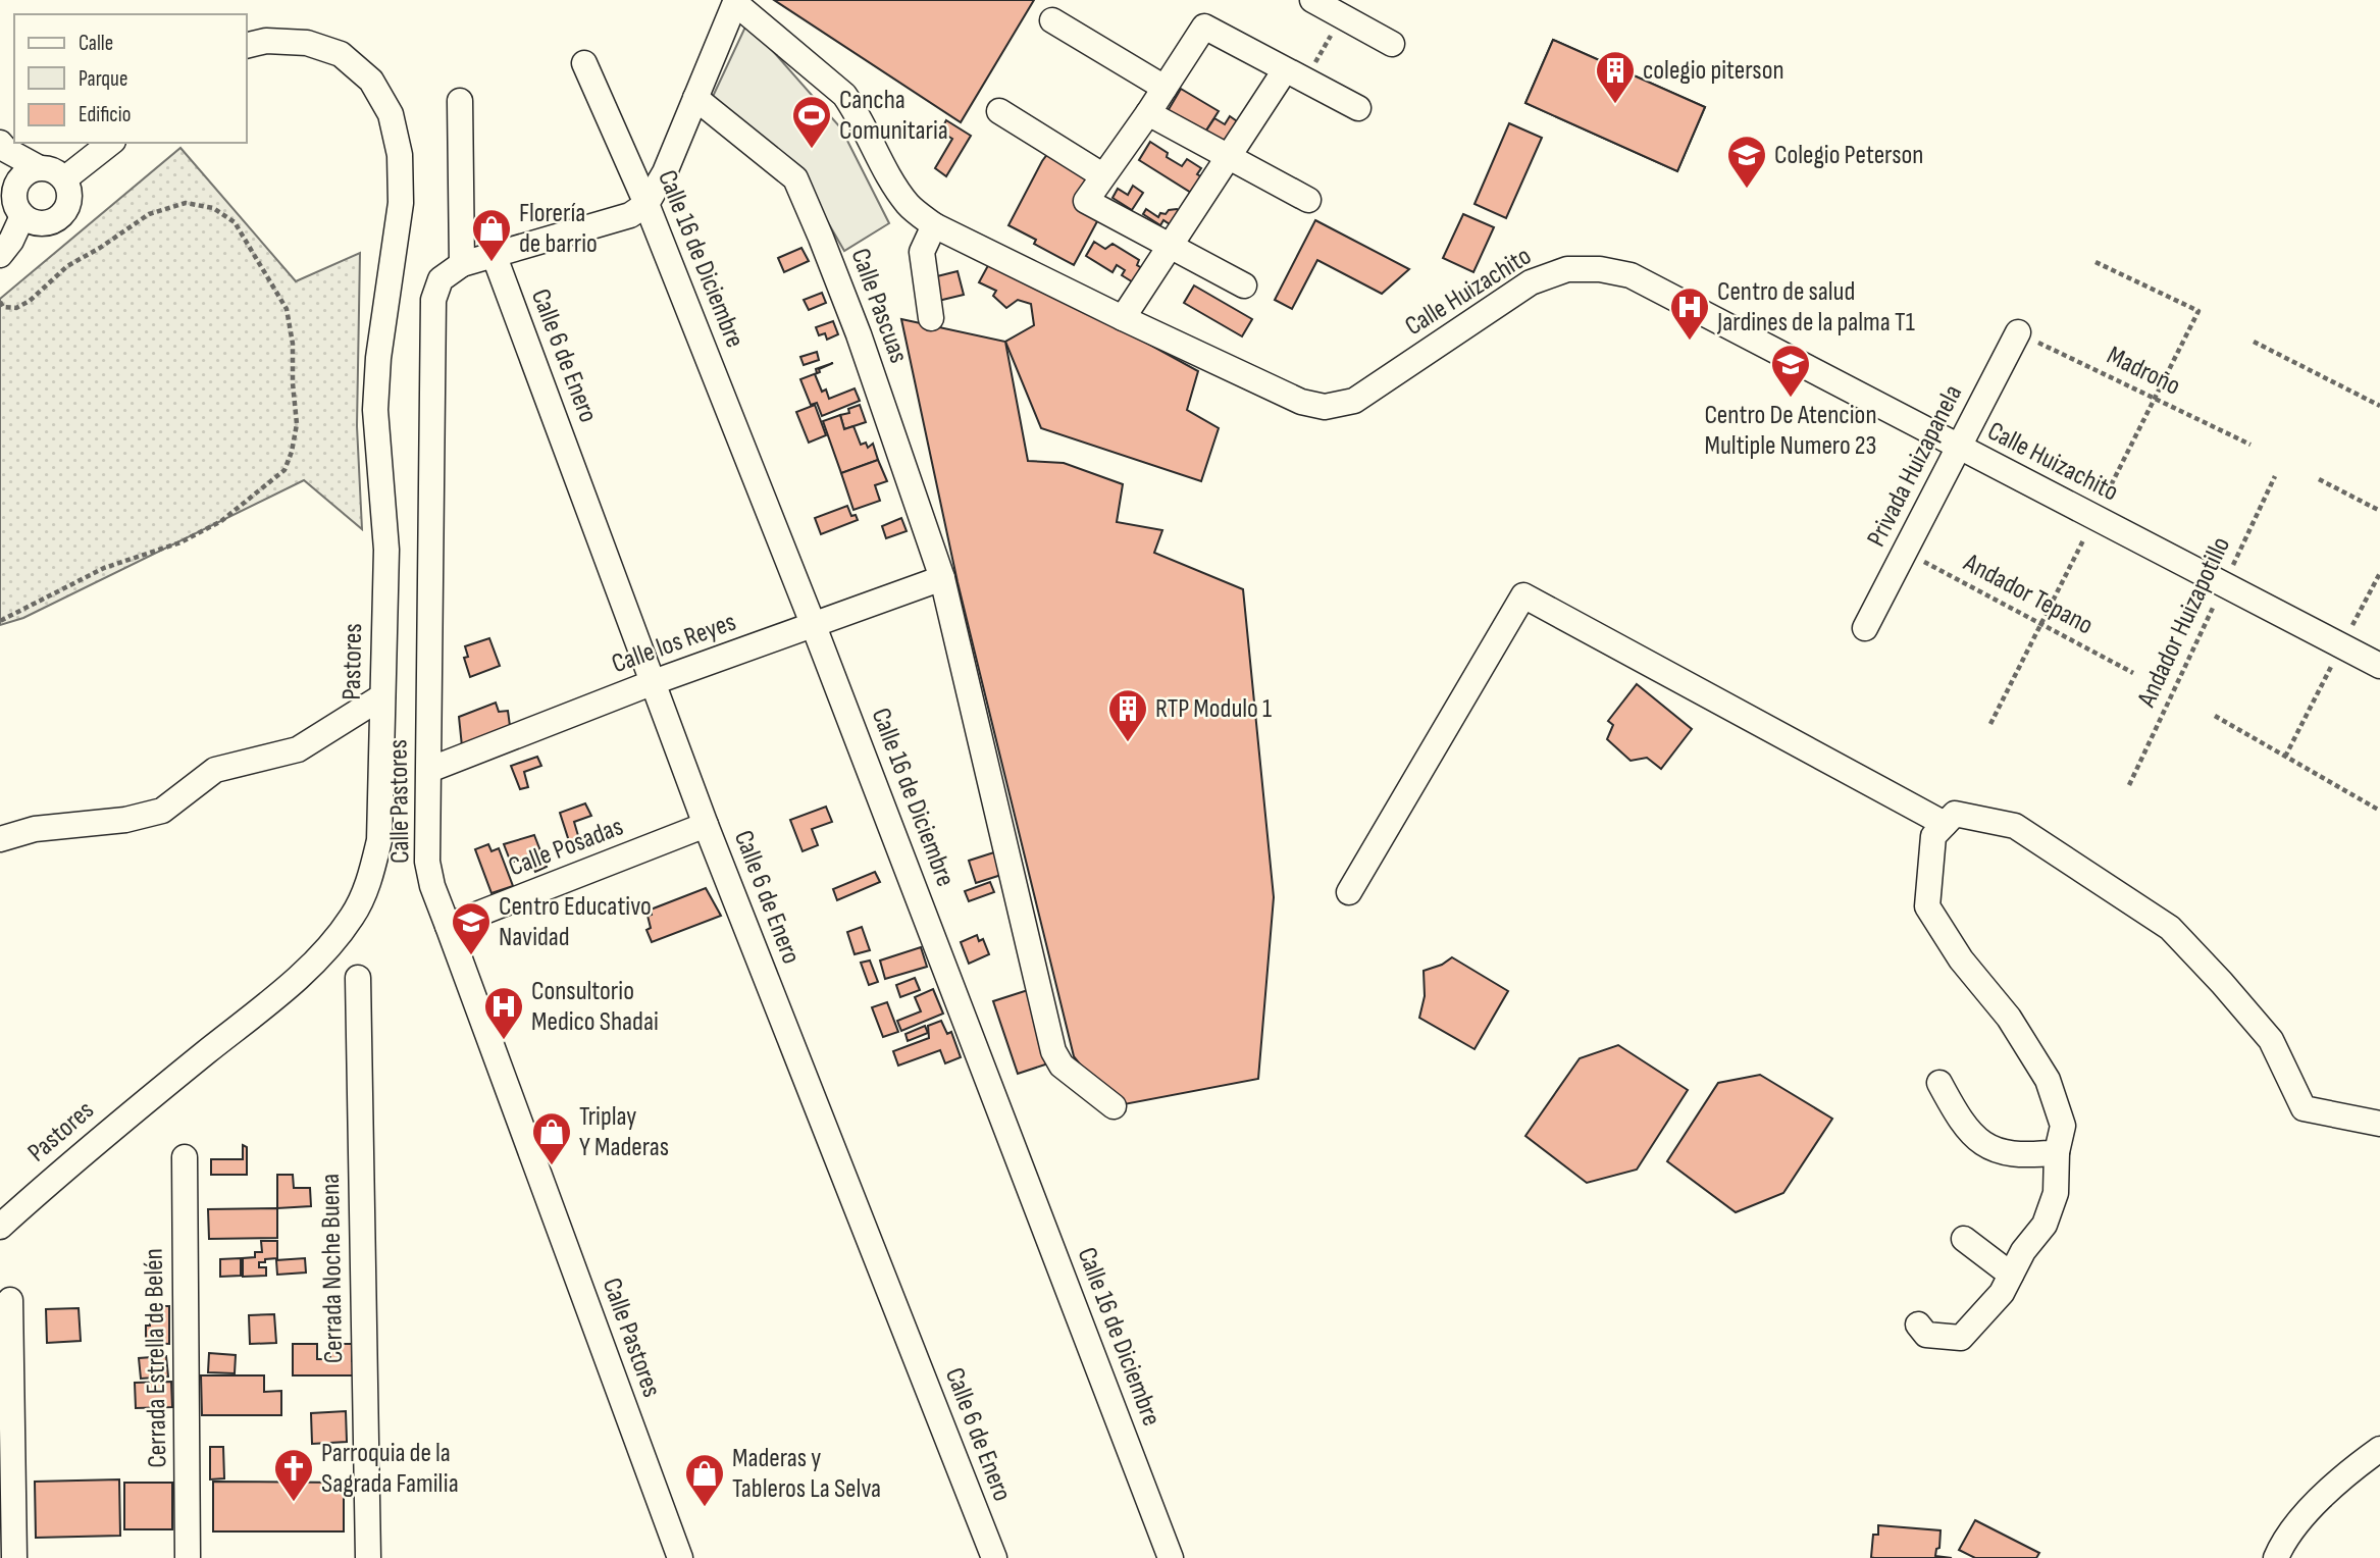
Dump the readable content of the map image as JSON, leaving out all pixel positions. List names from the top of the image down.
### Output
{
  "streets": {
    "street": [
      "Calle 16 de Diciembre",
      "Calle Huizachito",
      "Calle Pascuas",
      "Calle 6 de Enero",
      "Privada Huizapanela",
      "Calle los Reyes",
      "Pastores",
      "Calle Pastores",
      "Calle Posadas",
      "Cerrada Noche Buena",
      "Cerrada Estrella de Belén"
    ],
    "path": ["Madroño", "Andador Tepano", "Andador Huizapotillo"]
  },
  "crossings": [
    ["Calle 16 de Diciembre", "Calle los Reyes"],
    ["Calle Huizachito", "Privada Huizapanela"],
    ["Calle Huizachito", "Andador Huizapotillo"],
    ["Calle Pascuas", "Calle los Reyes"],
    ["Calle 6 de Enero", "Calle los Reyes"],
    ["Calle 6 de Enero", "Calle Posadas"],
    ["Madroño", "Privada Huizapanela"],
    ["Privada Huizapanela", "Andador Tepano"],
    ["Calle los Reyes", "Calle Pastores"],
    ["Calle Pastores", "Calle Posadas"]
  ],
  "places": {
    "building": ["colegio piterson", "RTP Modulo 1"],
    "sports": ["Cancha Comunitaria"],
    "school or university": ["Colegio Peterson", "Centro De Atencion Multiple Numero 23", "Centro Educativo Navidad"],
    "shop": ["Florería de barrio", "Triplay Y Maderas", "Maderas y Tableros La Selva"],
    "hospital": ["Centro de salud Jardines de la palma T1", "Consultorio Medico Shadai"],
    "church": ["Parroquia de la Sagrada Familia"]
  },
  "legend": ["Calle", "Parque", "Edificio"]
}
